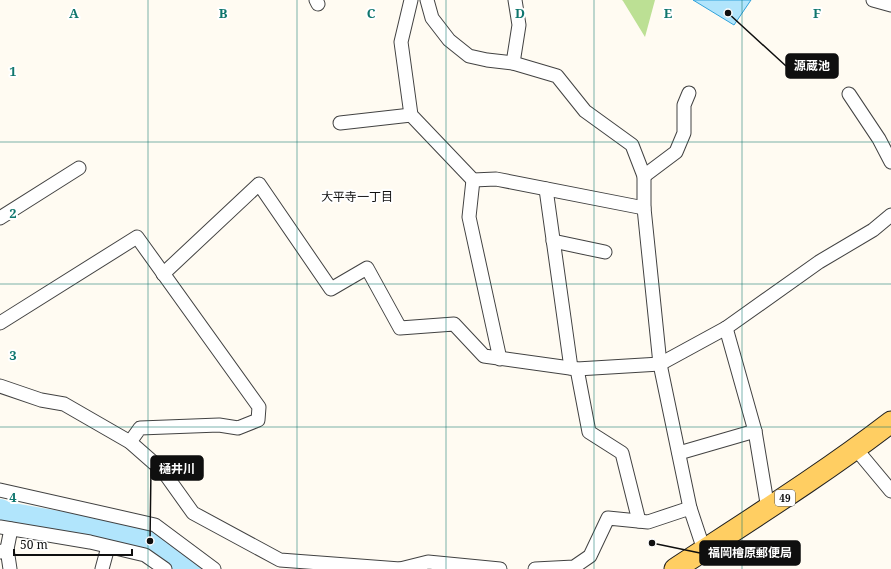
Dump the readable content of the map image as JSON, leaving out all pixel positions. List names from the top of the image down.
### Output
{
  "streets": {
    "main road": ["49"]
  },
  "districts": ["大平寺一丁目"],
  "places": ["源蔵池", "樋井川", "福岡檜原郵便局"],
  "scale_bar": "50 m",
  "grid": {
    "columns": [
      "A",
      "B",
      "C",
      "D",
      "E",
      "F"
    ],
    "rows": [
      "1",
      "2",
      "3",
      "4"
    ]
  }
}
